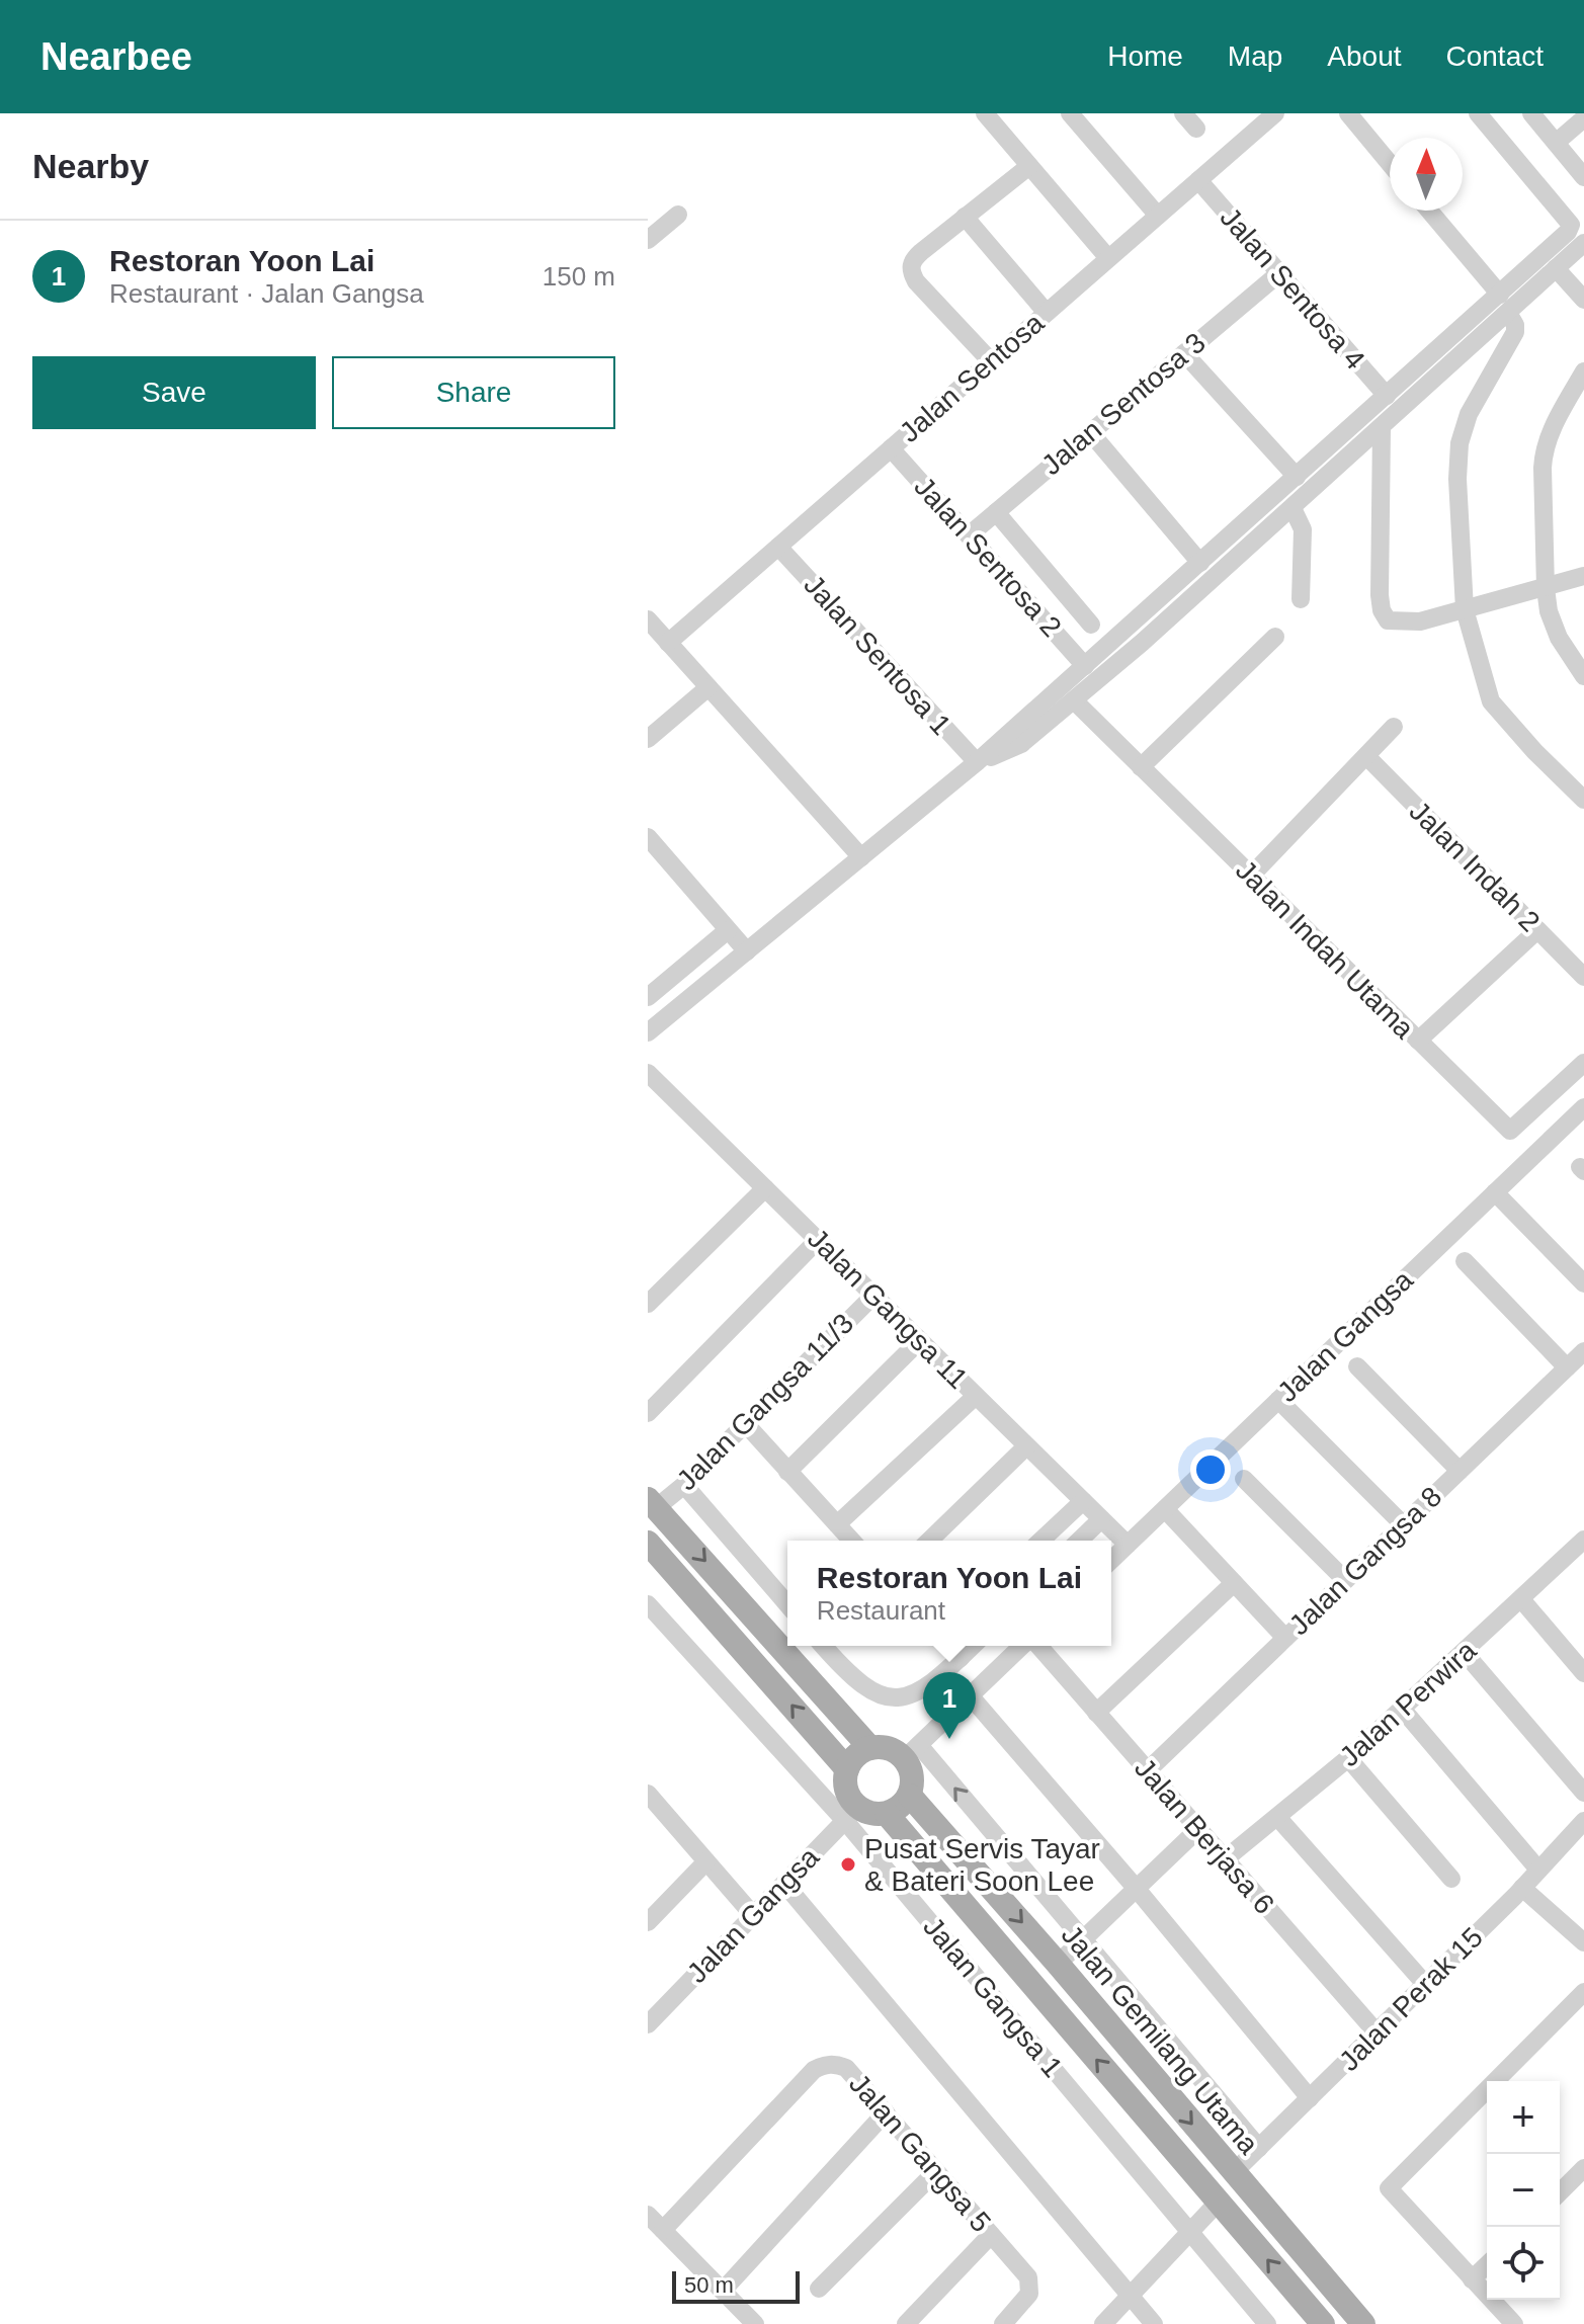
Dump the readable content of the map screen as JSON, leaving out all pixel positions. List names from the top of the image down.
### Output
{
  "streets": {
    "main road": ["Jalan Gemilang Utama"],
    "street": [
      "Jalan Sentosa 4",
      "Jalan Sentosa",
      "Jalan Sentosa 3",
      "Jalan Sentosa 2",
      "Jalan Sentosa 1",
      "Jalan Indah 2",
      "Jalan Indah Utama",
      "Jalan Gangsa 11",
      "Jalan Gangsa",
      "Jalan Gangsa 11/3",
      "Jalan Gangsa 8",
      "Jalan Perwira",
      "Jalan Berjasa 6",
      "Jalan Gangsa 1",
      "Jalan Perak 15",
      "Jalan Gangsa 5"
    ]
  },
  "crossings": [
    ["Jalan Sentosa 4", "Jalan Sentosa"],
    ["Jalan Sentosa 4", "Jalan Sentosa 3"],
    ["Jalan Sentosa", "Jalan Sentosa 2"],
    ["Jalan Sentosa", "Jalan Sentosa 1"],
    ["Jalan Sentosa 3", "Jalan Sentosa 2"],
    ["Jalan Gangsa 11", "Jalan Gangsa"],
    ["Jalan Gangsa 11", "Jalan Gangsa 11/3"],
    ["Jalan Gangsa", "Jalan Gangsa 1"],
    ["Jalan Gangsa", "Jalan Gemilang Utama"],
    ["Jalan Gangsa 8", "Jalan Berjasa 6"],
    ["Jalan Perwira", "Jalan Berjasa 6"],
    ["Jalan Berjasa 6", "Jalan Perak 15"],
    ["Jalan Gangsa 1", "Jalan Gemilang Utama"],
    ["Jalan Perak 15", "Jalan Gemilang Utama"]
  ],
  "places": ["Pusat Servis Tayar & Bateri Soon Lee"],
  "scale_bar": "50 m",
  "north": "top",
  "page": {
    "header": "Nearbee",
    "nav": [
      "Home",
      "Map",
      "About",
      "Contact"
    ],
    "heading": "Nearby",
    "list": [
      {
        "mark": "1",
        "name": "Restoran Yoon Lai",
        "note": "Restaurant · Jalan Gangsa",
        "value": "150 m"
      }
    ],
    "buttons": ["Save", "Share"],
    "popup": ["Restoran Yoon Lai", "Restaurant"],
    "pins": "1",
    "map_buttons": ["+", "−"],
    "scale": "50 m"
  }
}
